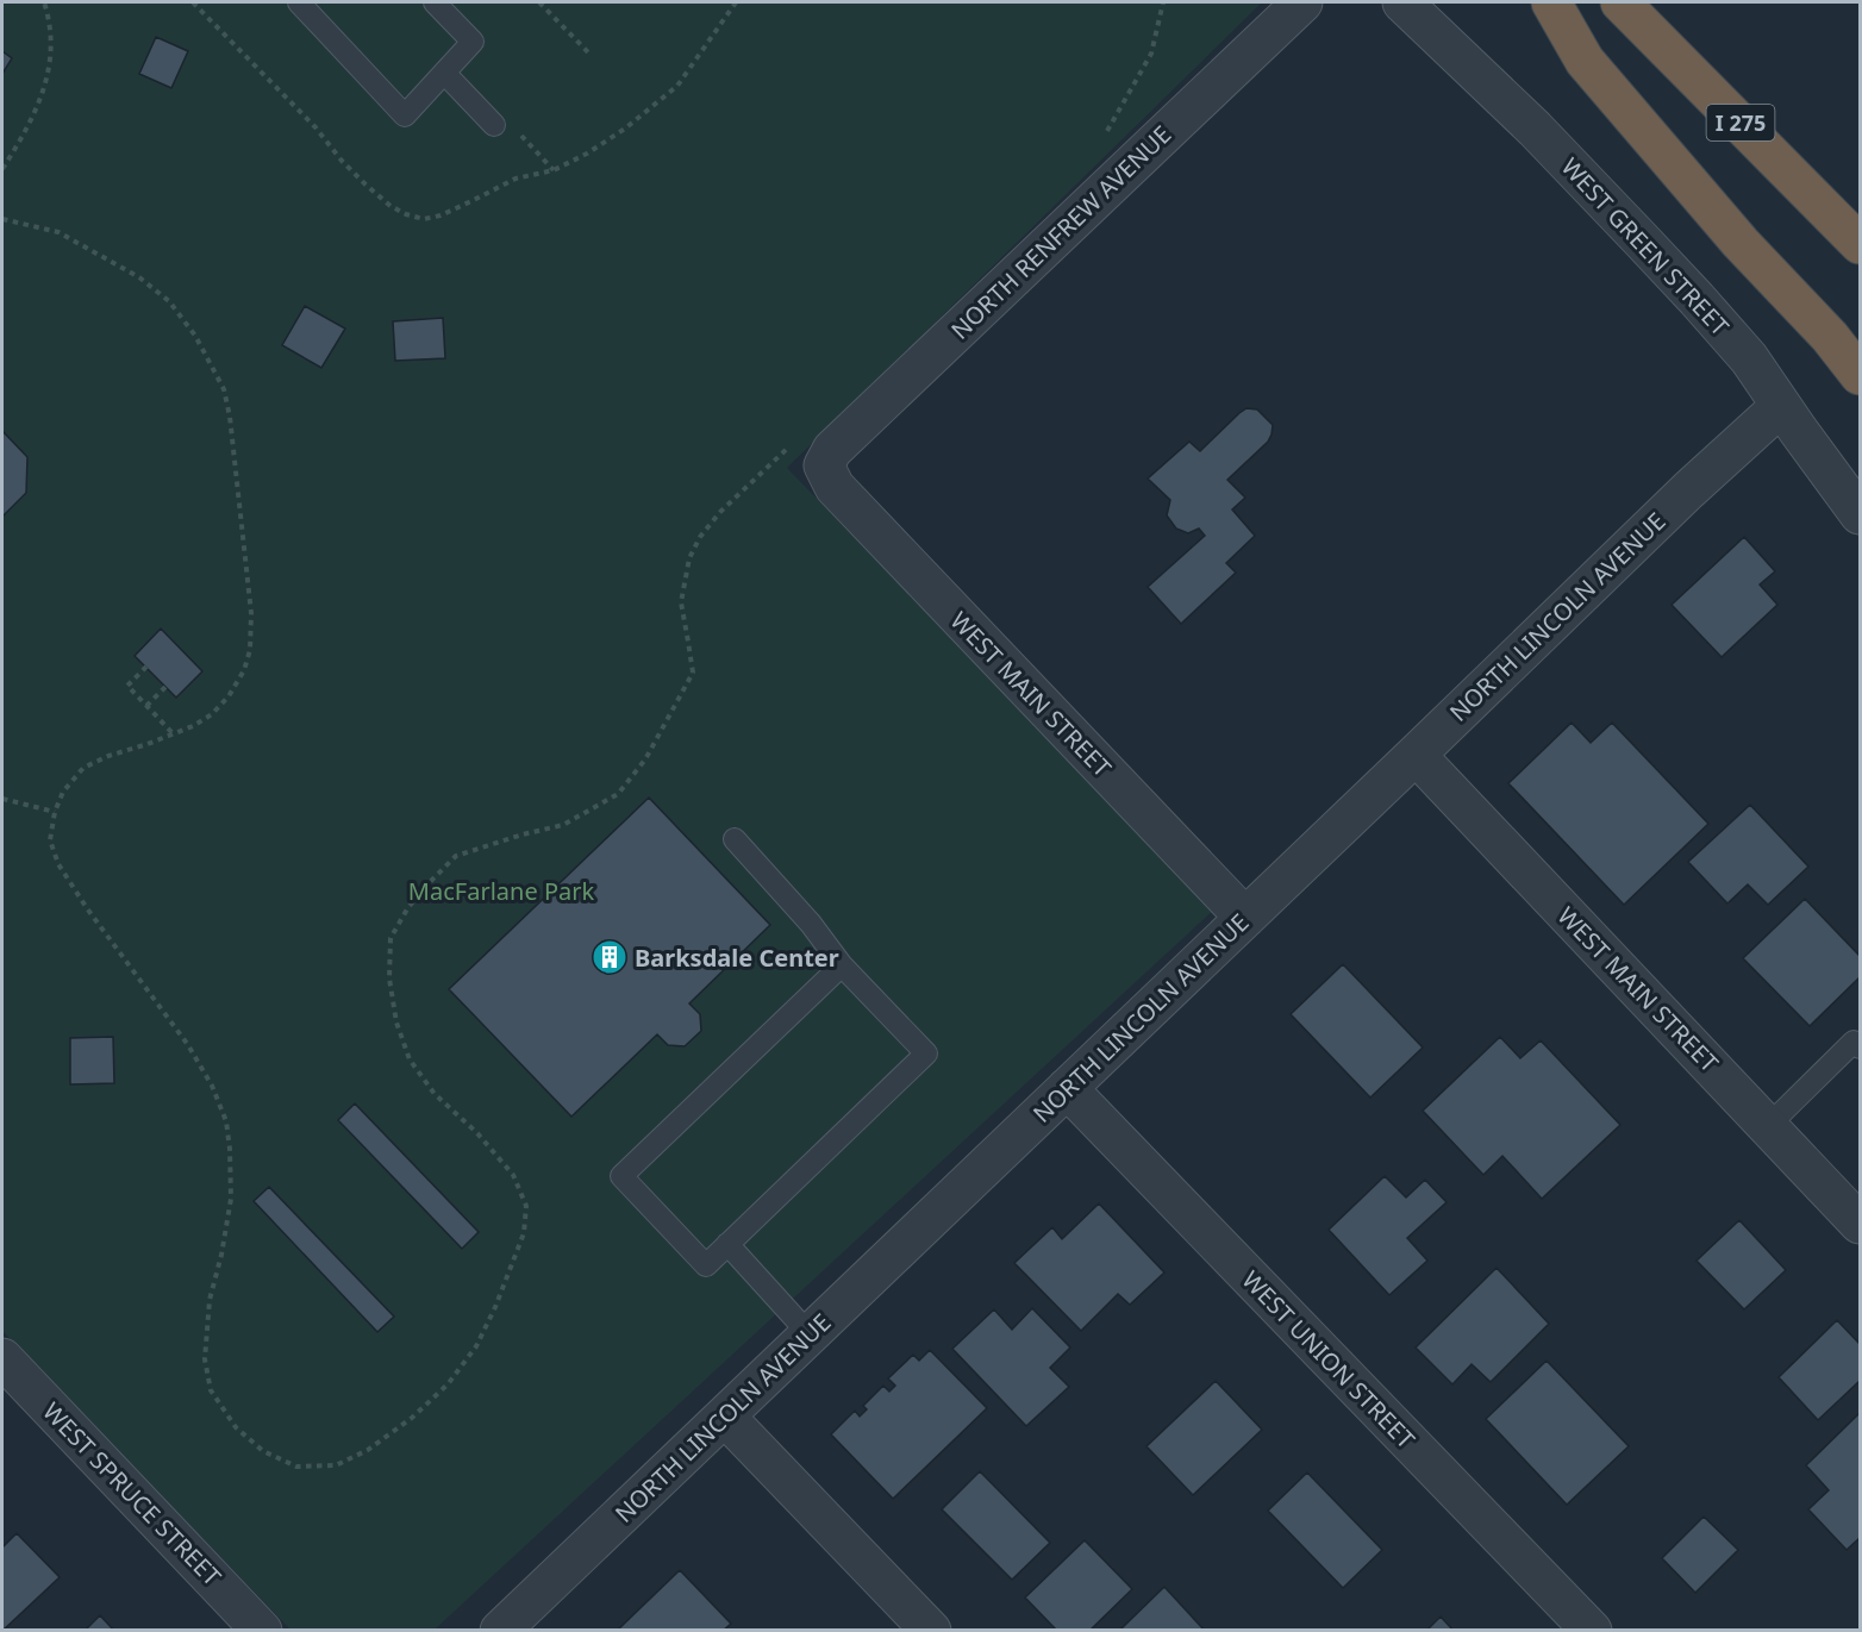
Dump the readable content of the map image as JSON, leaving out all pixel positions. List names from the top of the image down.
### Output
{
  "streets": {
    "highway": ["I 275"],
    "street": [
      "NORTH RENFREW AVENUE",
      "WEST GREEN STREET",
      "NORTH LINCOLN AVENUE",
      "WEST MAIN STREET",
      "WEST UNION STREET",
      "WEST SPRUCE STREET"
    ]
  },
  "crossings": [
    ["NORTH RENFREW AVENUE", "WEST MAIN STREET"],
    ["WEST GREEN STREET", "NORTH LINCOLN AVENUE"],
    ["NORTH LINCOLN AVENUE", "WEST MAIN STREET"],
    ["NORTH LINCOLN AVENUE", "WEST UNION STREET"]
  ],
  "parks": ["MacFarlane Park"],
  "places": {
    "building": ["Barksdale Center"]
  }
}
